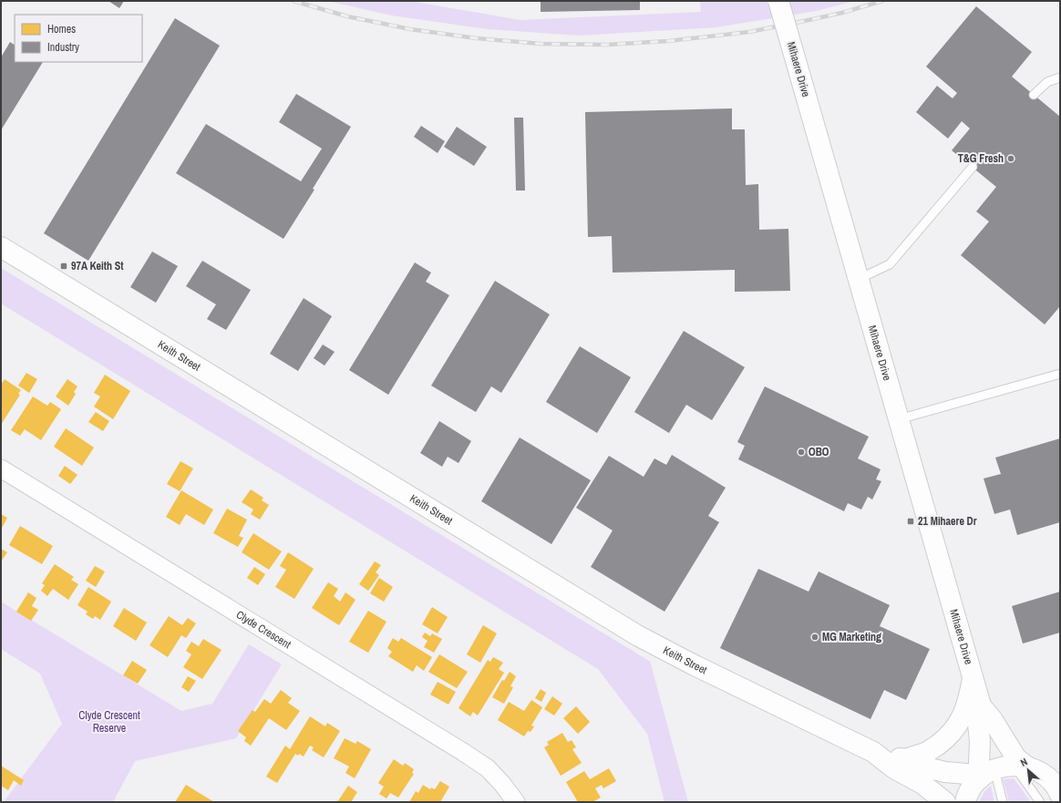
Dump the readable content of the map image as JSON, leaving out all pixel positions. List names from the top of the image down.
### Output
{
  "streets": {
    "street": ["Mihaere Drive", "Keith Street", "Clyde Crescent"]
  },
  "crossings": [
    ["Mihaere Drive", "Keith Street"]
  ],
  "parks": ["Clyde Crescent Reserve"],
  "places": {
    "other": ["T&G Fresh", "OBO", "MG Marketing"],
    "transit": ["97A Keith St", "21 Mihaere Dr"]
  },
  "legend": ["Homes", "Industry"],
  "north": "top left"
}
